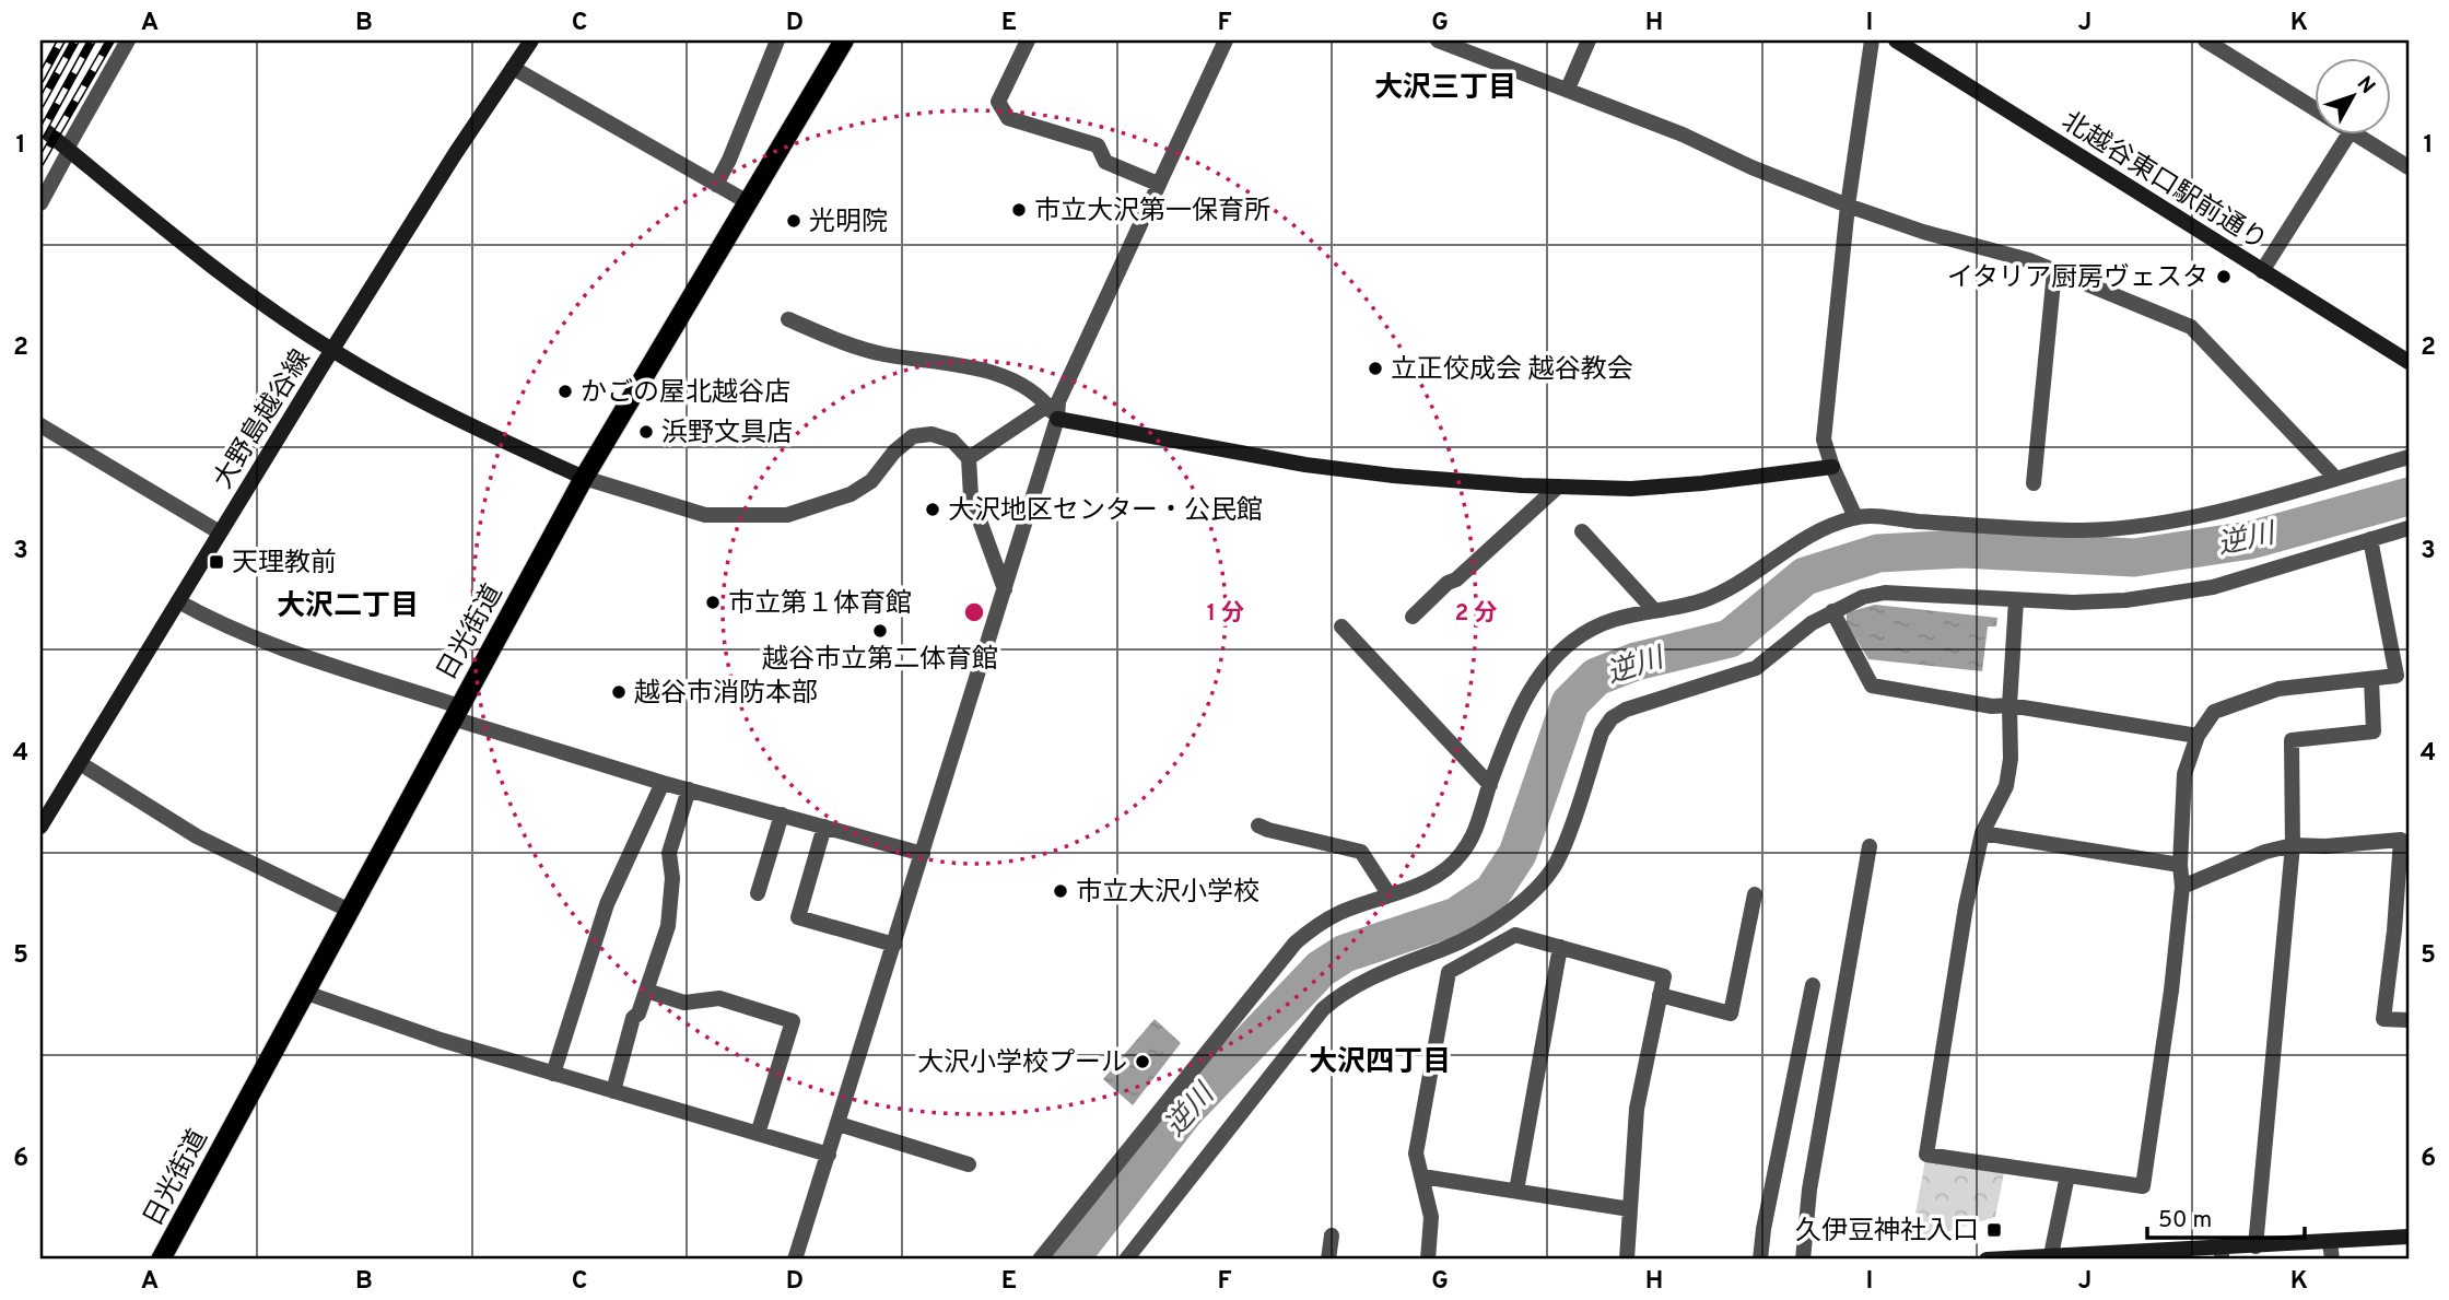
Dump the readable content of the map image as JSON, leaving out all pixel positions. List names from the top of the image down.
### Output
{
  "streets": {
    "main road": ["日光街道"],
    "street": ["北越谷東口駅前通り", "大野島越谷線"]
  },
  "districts": ["大沢三丁目", "大沢二丁目", "大沢四丁目"],
  "water": ["逆川"],
  "places": {
    "other": [
      "市立大沢第一保育所",
      "光明院",
      "イタリア厨房ヴェスタ",
      "立正佼成会 越谷教会",
      "かごの屋北越谷店",
      "浜野文具店",
      "大沢地区センター・公民館",
      "市立第１体育館",
      "越谷市立第二体育館",
      "越谷市消防本部",
      "市立大沢小学校",
      "大沢小学校プール"
    ],
    "transit": ["天理教前", "久伊豆神社入口"]
  },
  "scale_bar": "50 m",
  "north": "top right",
  "grid": {
    "columns": [
      "A",
      "B",
      "C",
      "D",
      "E",
      "F",
      "G",
      "H",
      "I",
      "J",
      "K"
    ],
    "rows": [
      "1",
      "2",
      "3",
      "4",
      "5",
      "6"
    ]
  },
  "rings": ["1 分", "2 分"]
}
